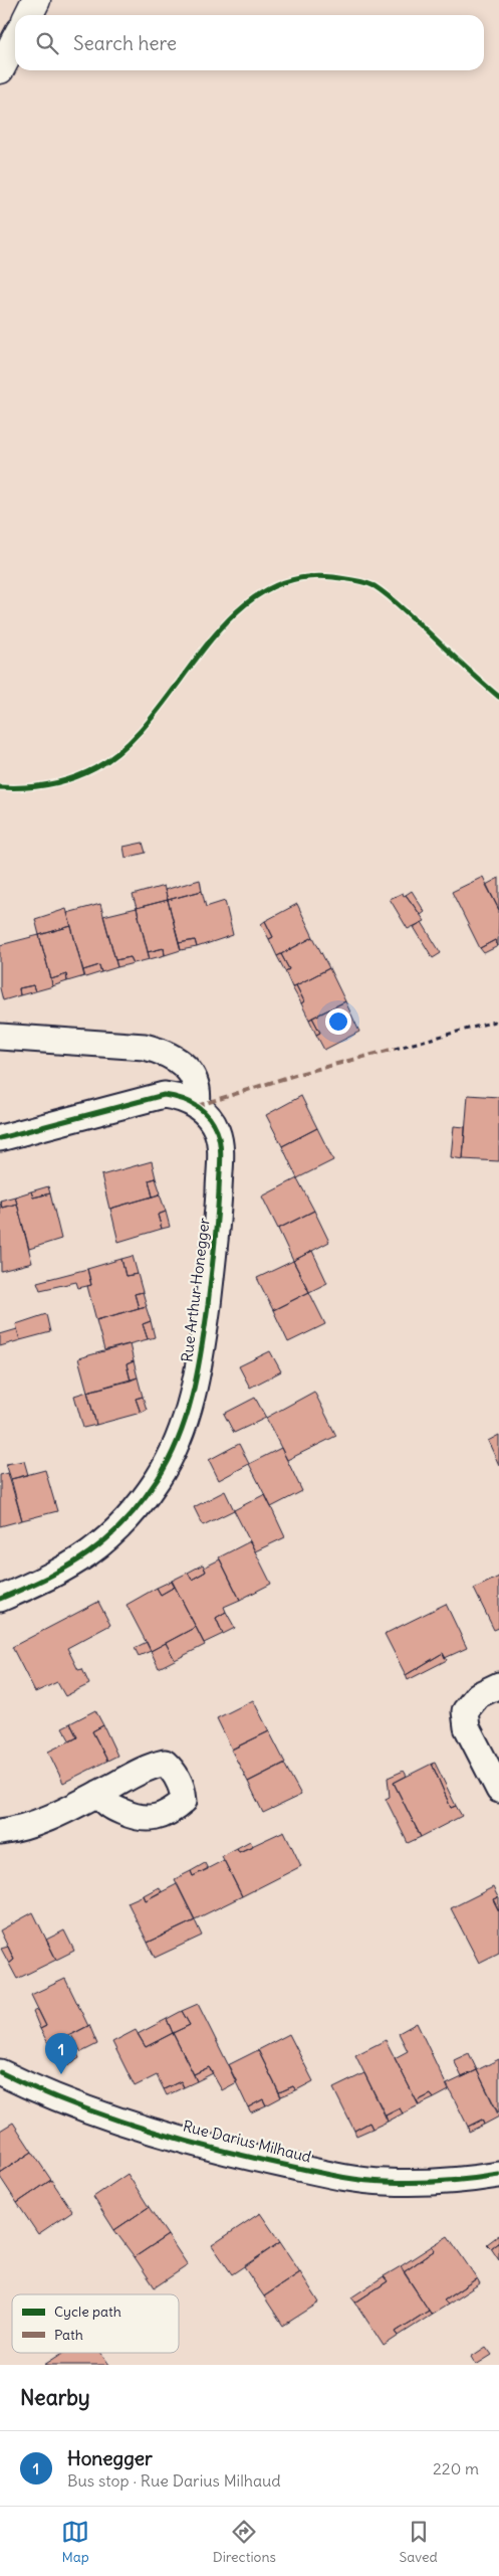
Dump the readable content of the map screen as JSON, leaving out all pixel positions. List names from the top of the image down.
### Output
{
  "streets": {
    "street": ["Rue Arthur Honegger", "Rue Darius Milhaud"]
  },
  "legend": ["Cycle path", "Path"],
  "page": {
    "search": "Search here",
    "pins": "1",
    "heading": "Nearby",
    "list": [
      {
        "mark": "1",
        "name": "Honegger",
        "note": "Bus stop · Rue Darius Milhaud",
        "value": "220 m"
      }
    ],
    "nav": ["Map", "Directions", "Saved"]
  }
}
